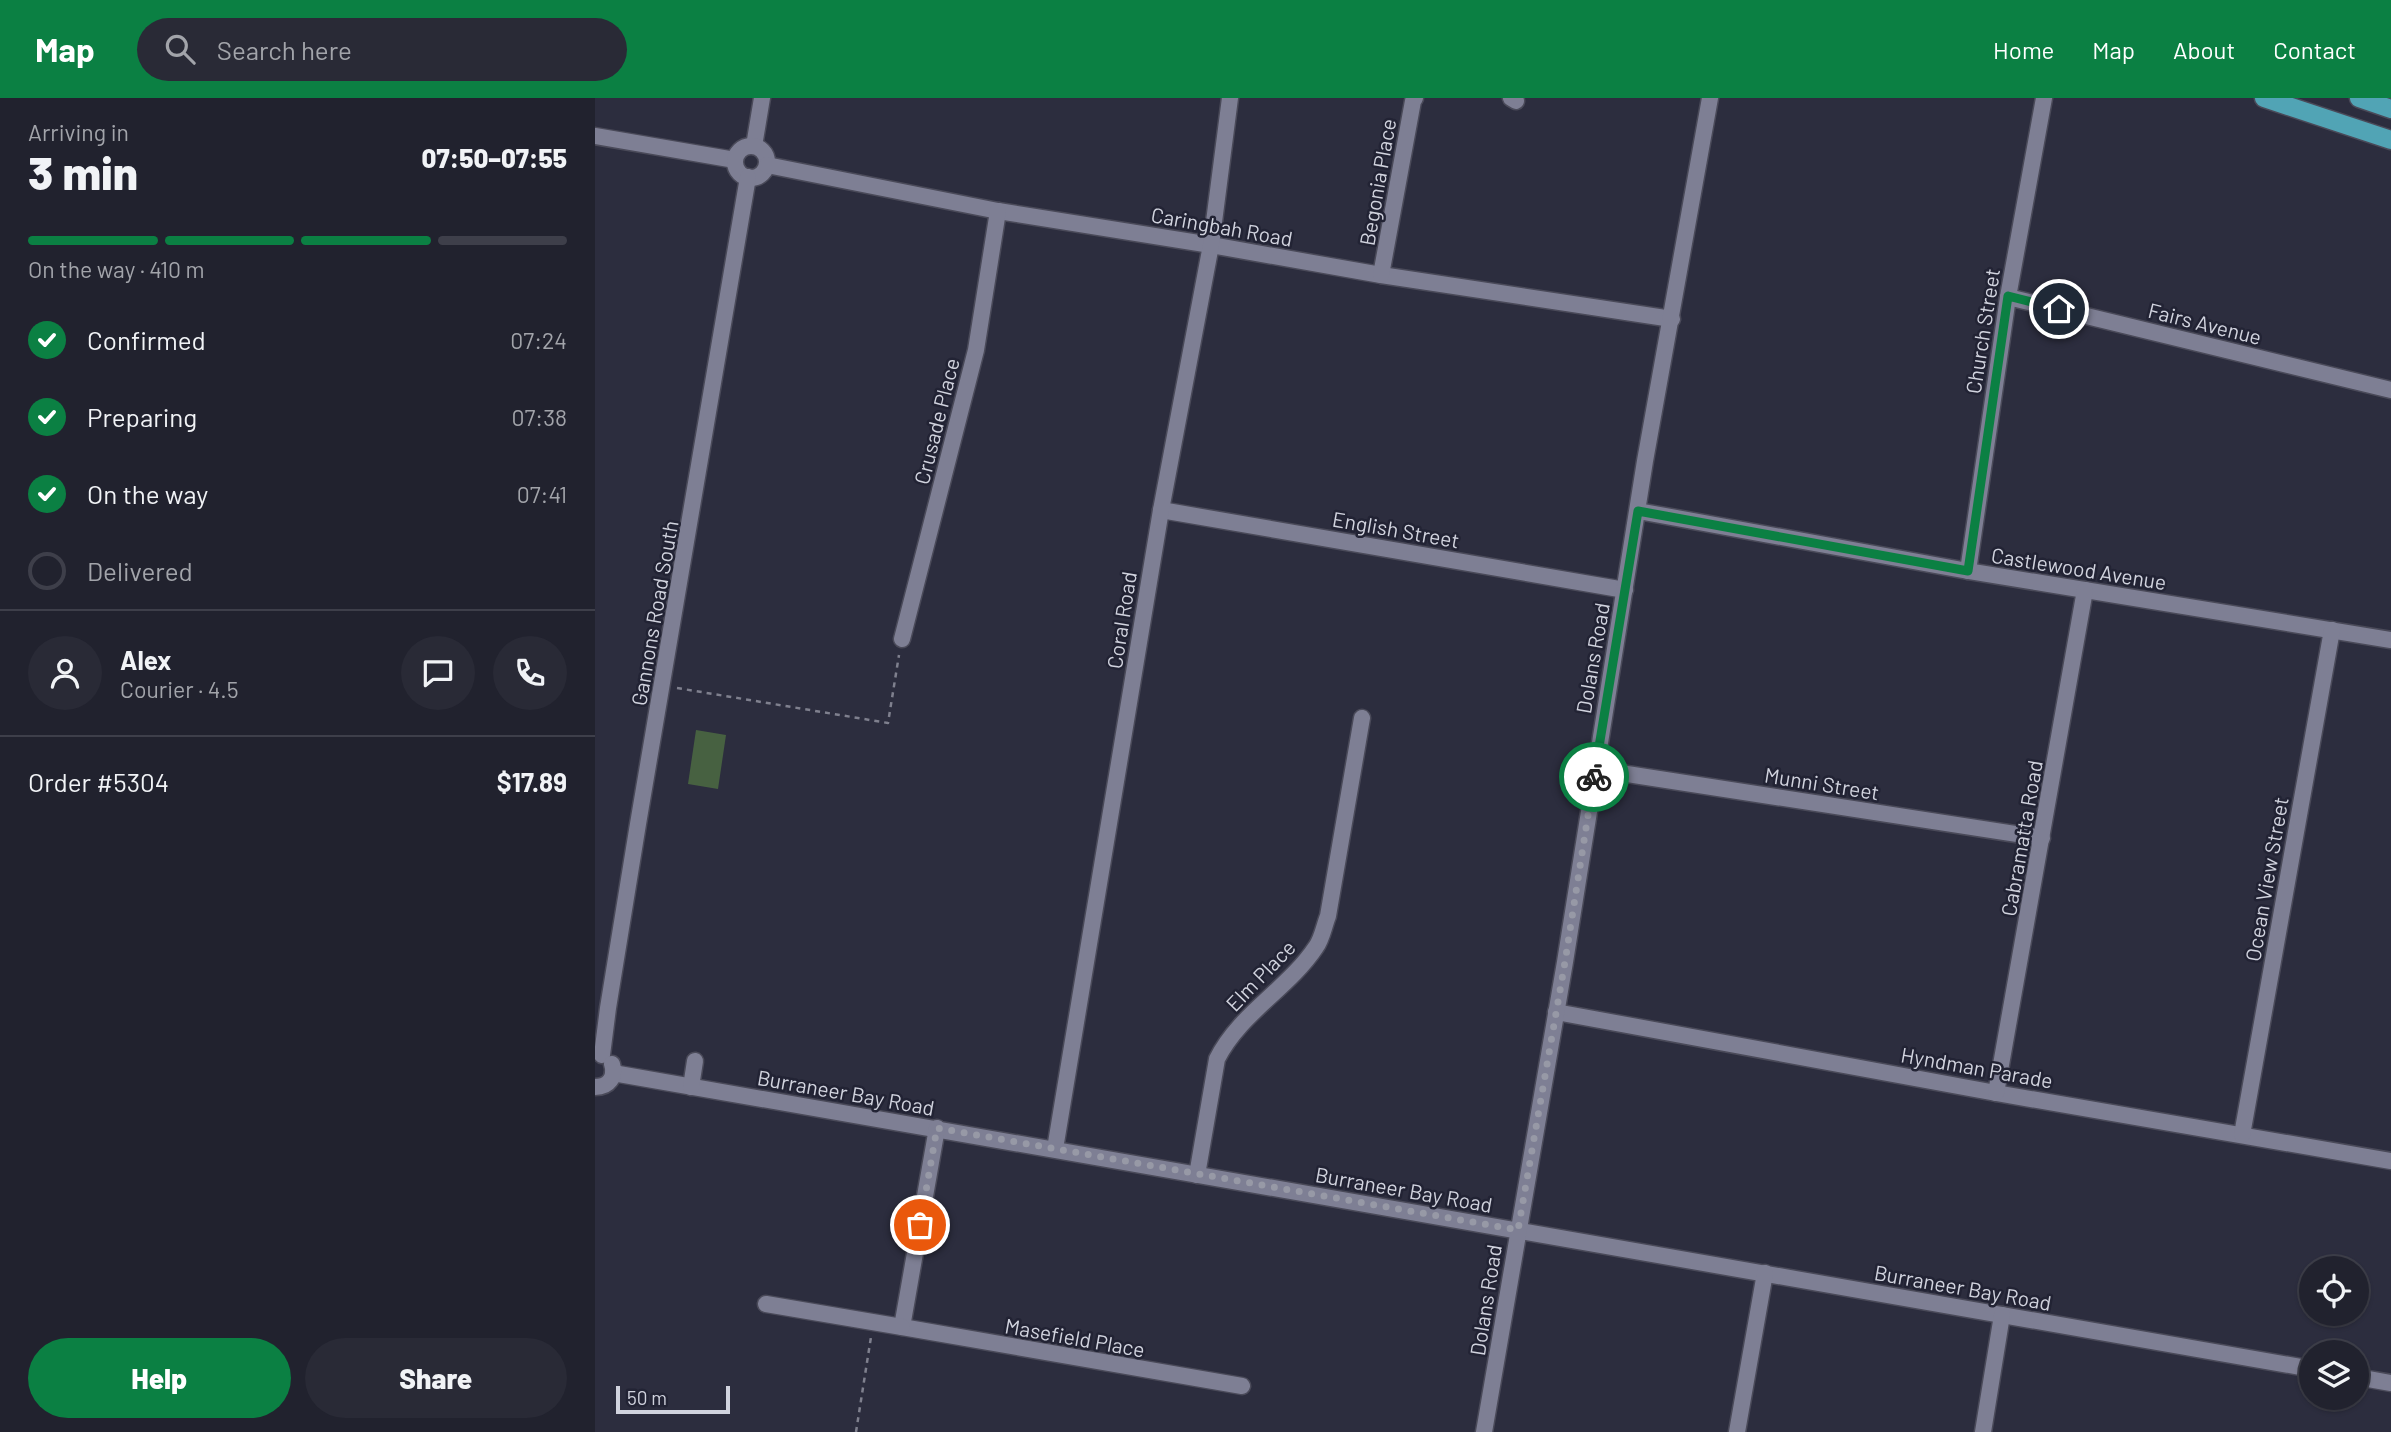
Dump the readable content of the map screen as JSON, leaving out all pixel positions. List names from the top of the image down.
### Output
{
  "streets": {
    "street": [
      "Begonia Place",
      "Caringbah Road",
      "Fairs Avenue",
      "Church Street",
      "Crusade Place",
      "English Street",
      "Castlewood Avenue",
      "Gannons Road South",
      "Coral Road",
      "Dolans Road",
      "Munni Street",
      "Cabramatta Road",
      "Ocean View Street",
      "Elm Place",
      "Hyndman Parade",
      "Burraneer Bay Road",
      "Masefield Place"
    ]
  },
  "crossings": [
    ["Begonia Place", "Caringbah Road"],
    ["Caringbah Road", "Crusade Place"],
    ["Caringbah Road", "Gannons Road South"],
    ["Caringbah Road", "Coral Road"],
    ["Caringbah Road", "Dolans Road"],
    ["Fairs Avenue", "Church Street"],
    ["Church Street", "Castlewood Avenue"],
    ["English Street", "Coral Road"],
    ["English Street", "Dolans Road"],
    ["Castlewood Avenue", "Dolans Road"],
    ["Castlewood Avenue", "Cabramatta Road"],
    ["Castlewood Avenue", "Ocean View Street"],
    ["Coral Road", "Burraneer Bay Road"],
    ["Dolans Road", "Munni Street"],
    ["Dolans Road", "Hyndman Parade"],
    ["Dolans Road", "Burraneer Bay Road"],
    ["Munni Street", "Cabramatta Road"],
    ["Cabramatta Road", "Hyndman Parade"],
    ["Ocean View Street", "Hyndman Parade"],
    ["Elm Place", "Burraneer Bay Road"]
  ],
  "scale_bar": "50 m",
  "page": {
    "header": "Map",
    "search": "Search here",
    "nav": [
      "Home",
      "Map",
      "About",
      "Contact"
    ],
    "heading": ["3 min", "Arriving in", "07:50–07:55"],
    "panel": [
      "Alex",
      "Courier · 4.5",
      "Order #5304",
      "$17.89"
    ],
    "bar": "On the way · 410 m",
    "list": [
      ["Confirmed", "07:24"],
      ["Preparing", "07:38"],
      ["On the way", "07:41"],
      "Delivered"
    ],
    "buttons": ["Help", "Share"],
    "scale": "50 m"
  }
}
